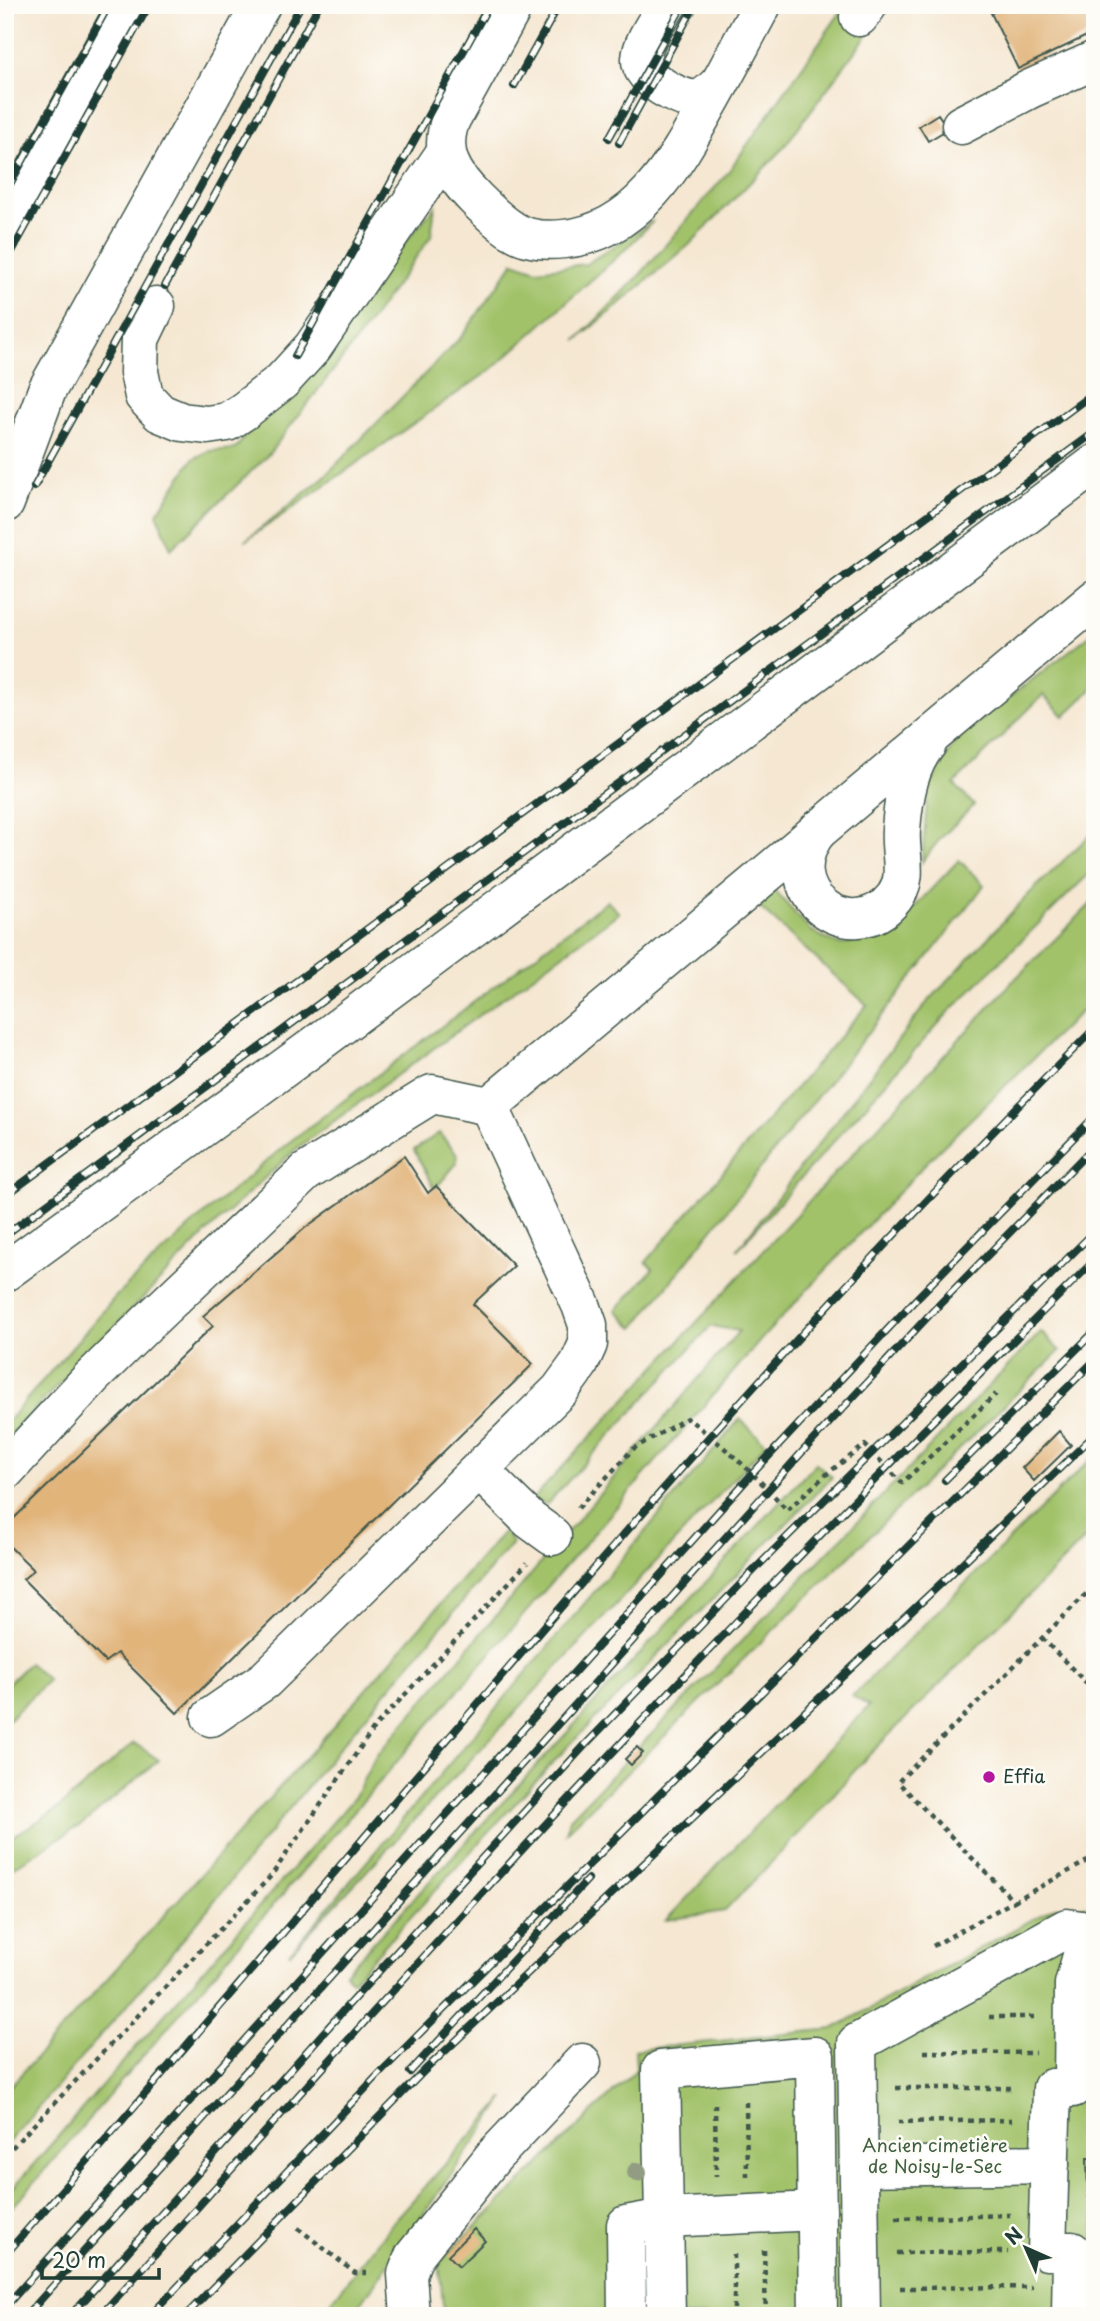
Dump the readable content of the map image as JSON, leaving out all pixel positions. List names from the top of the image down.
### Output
{
  "parks": ["Ancien cimetière de Noisy-le-Sec"],
  "places": ["Effia"],
  "scale_bar": "20 m",
  "north": "top left"
}
